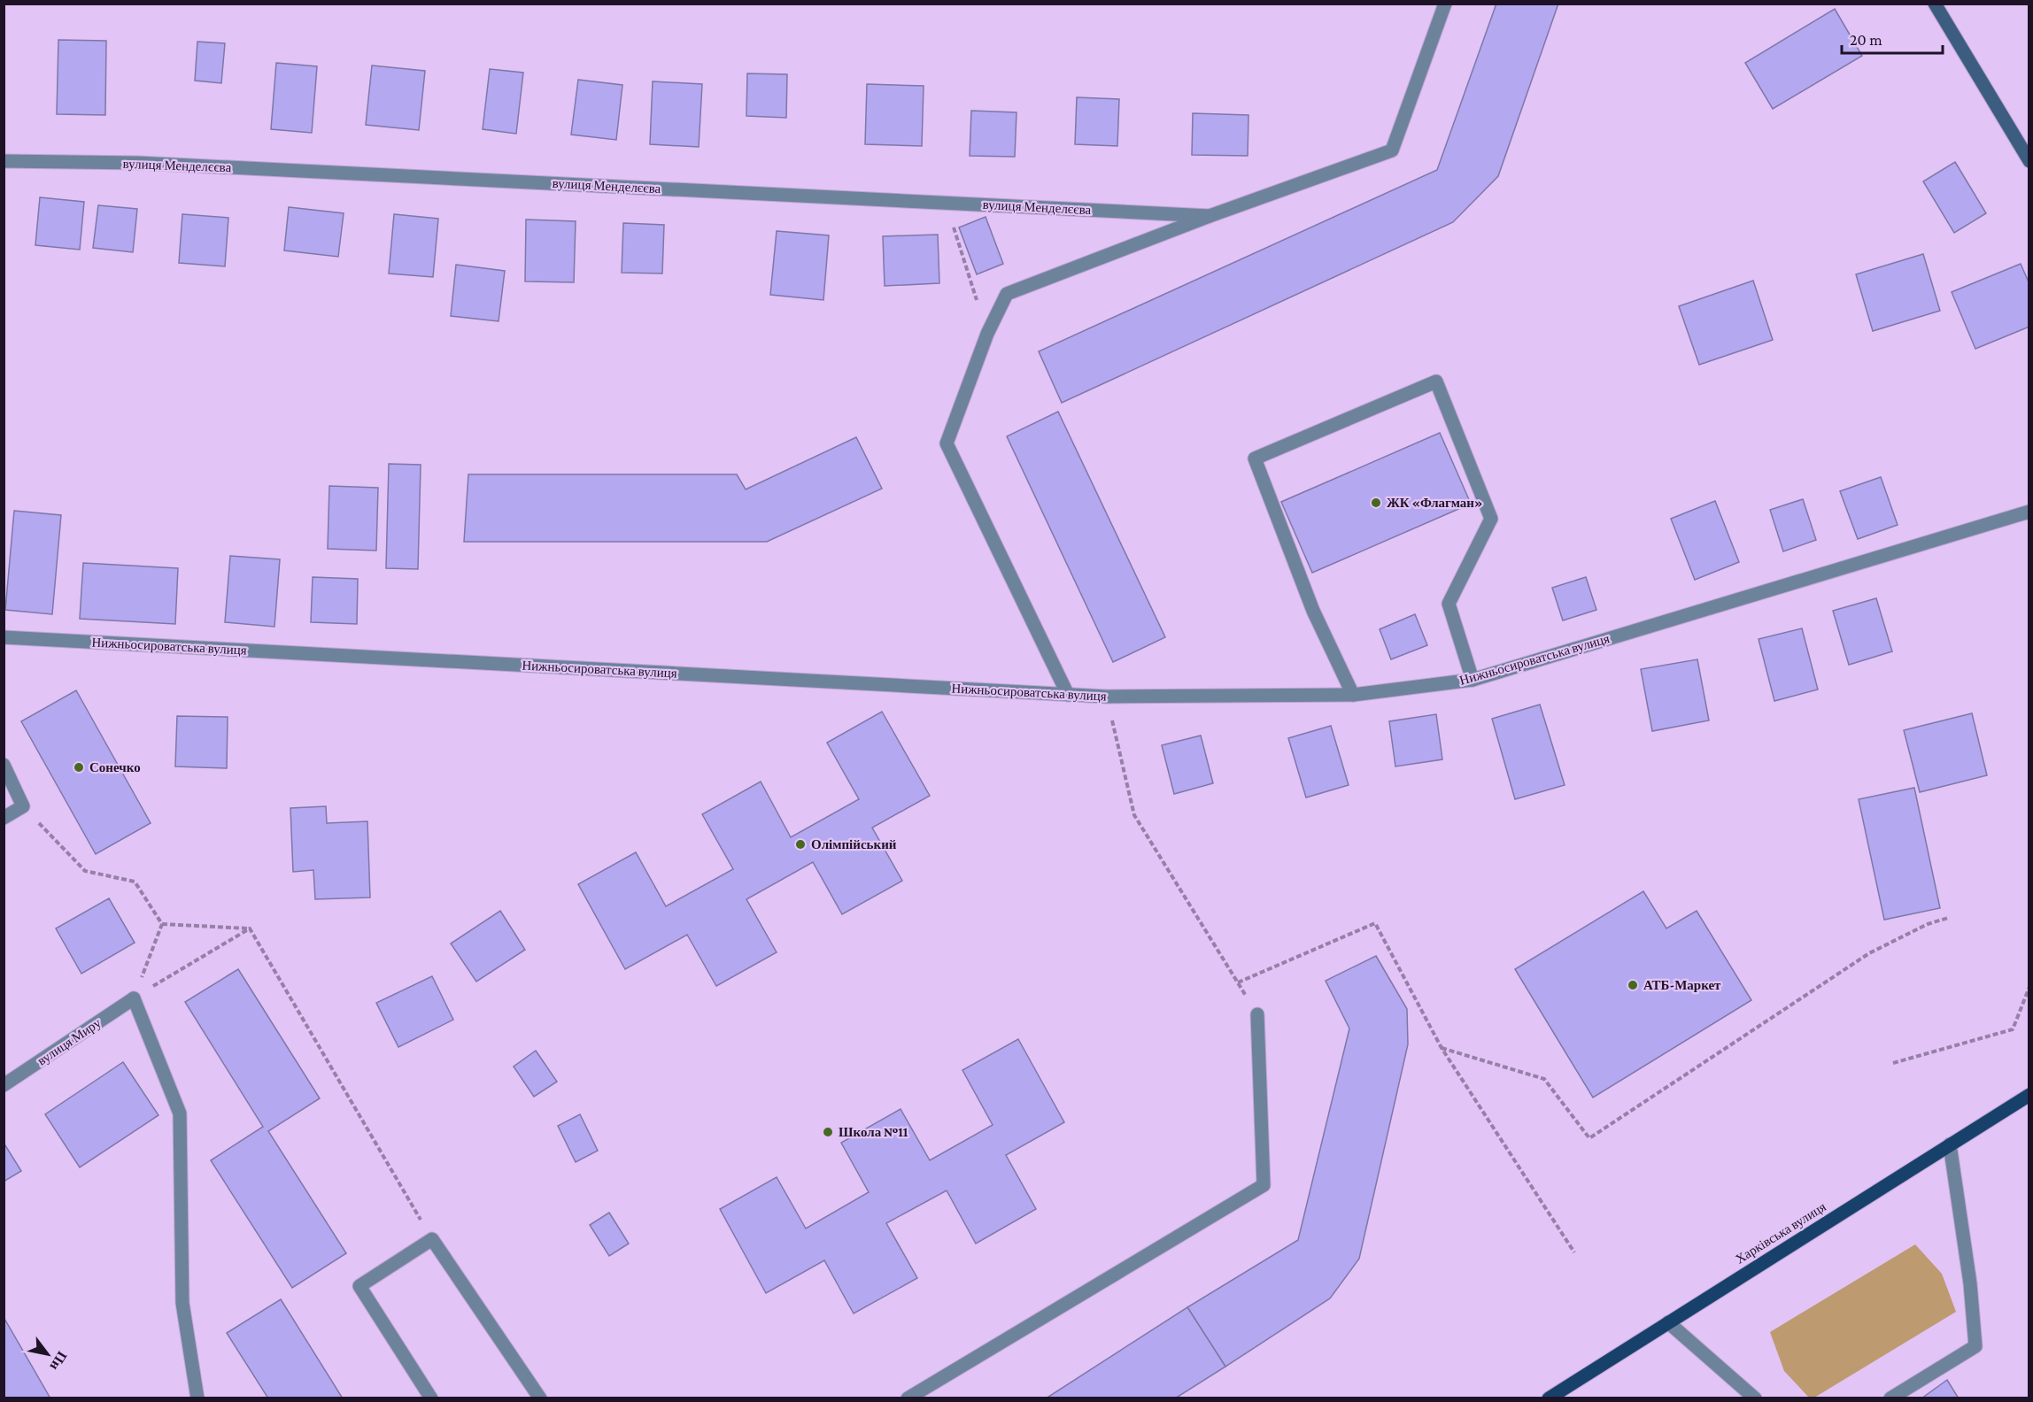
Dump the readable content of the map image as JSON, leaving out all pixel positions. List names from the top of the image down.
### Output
{
  "streets": {
    "main road": ["Харківська вулиця"],
    "street": ["вулиця Менделєєва", "Нижньосироватська вулиця", "вулиця Миру"]
  },
  "places": [
    "ЖК «Флагман»",
    "Сонечко",
    "Олімпійський",
    "АТБ-Маркет",
    "Школа №11"
  ],
  "scale_bar": "20 m",
  "north": "bottom right"
}
